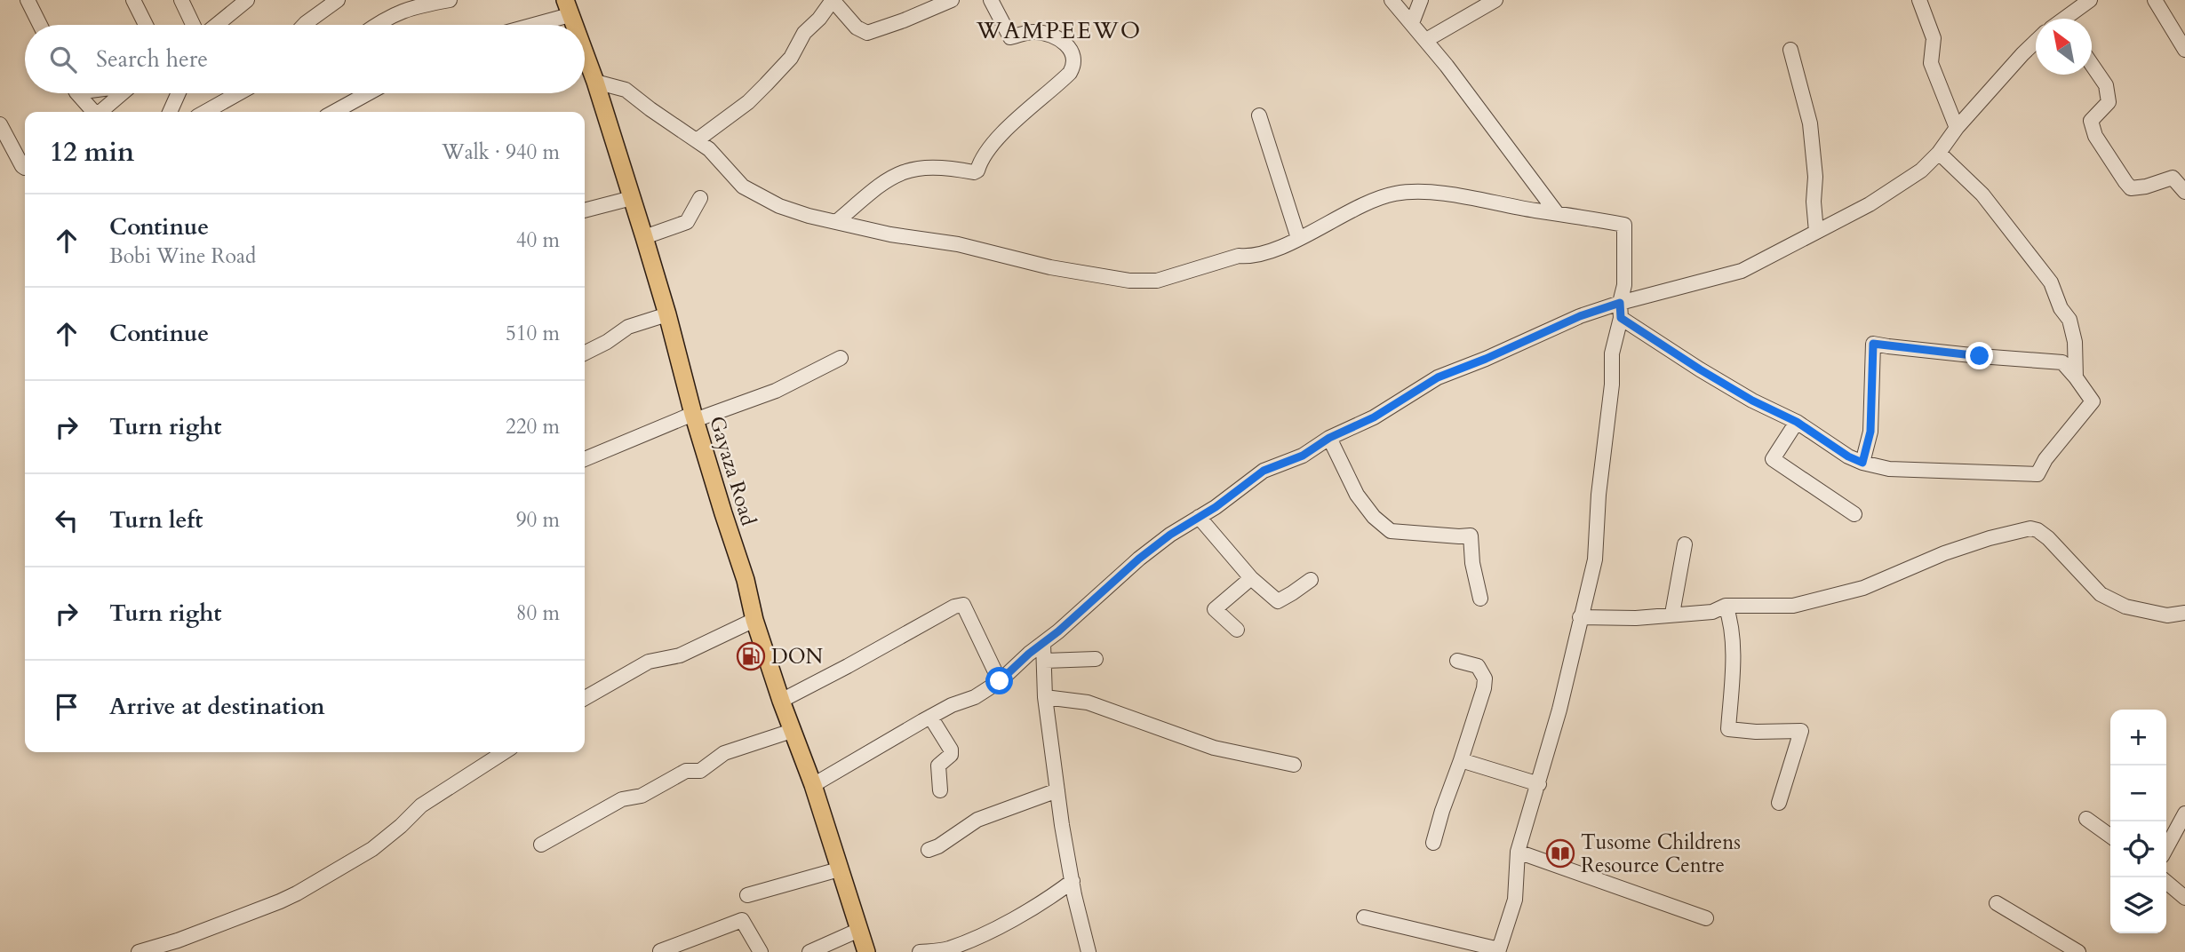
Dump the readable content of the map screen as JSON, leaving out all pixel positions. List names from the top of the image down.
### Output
{
  "streets": {
    "main road": ["Gayaza Road"]
  },
  "districts": ["WAMPEEWO"],
  "places": {
    "fuel station": ["DON"],
    "library": ["Tusome Childrens Resource Centre"]
  },
  "north": "top left",
  "page": {
    "search": "Search here",
    "heading": ["12 min", "Walk · 940 m"],
    "list": [
      ["Continue", "Bobi Wine Road", "40 m"],
      ["Continue", "510 m"],
      ["Turn right", "220 m"],
      ["Turn left", "90 m"],
      ["Turn right", "80 m"],
      "Arrive at destination"
    ],
    "map_buttons": ["+", "−"]
  }
}
